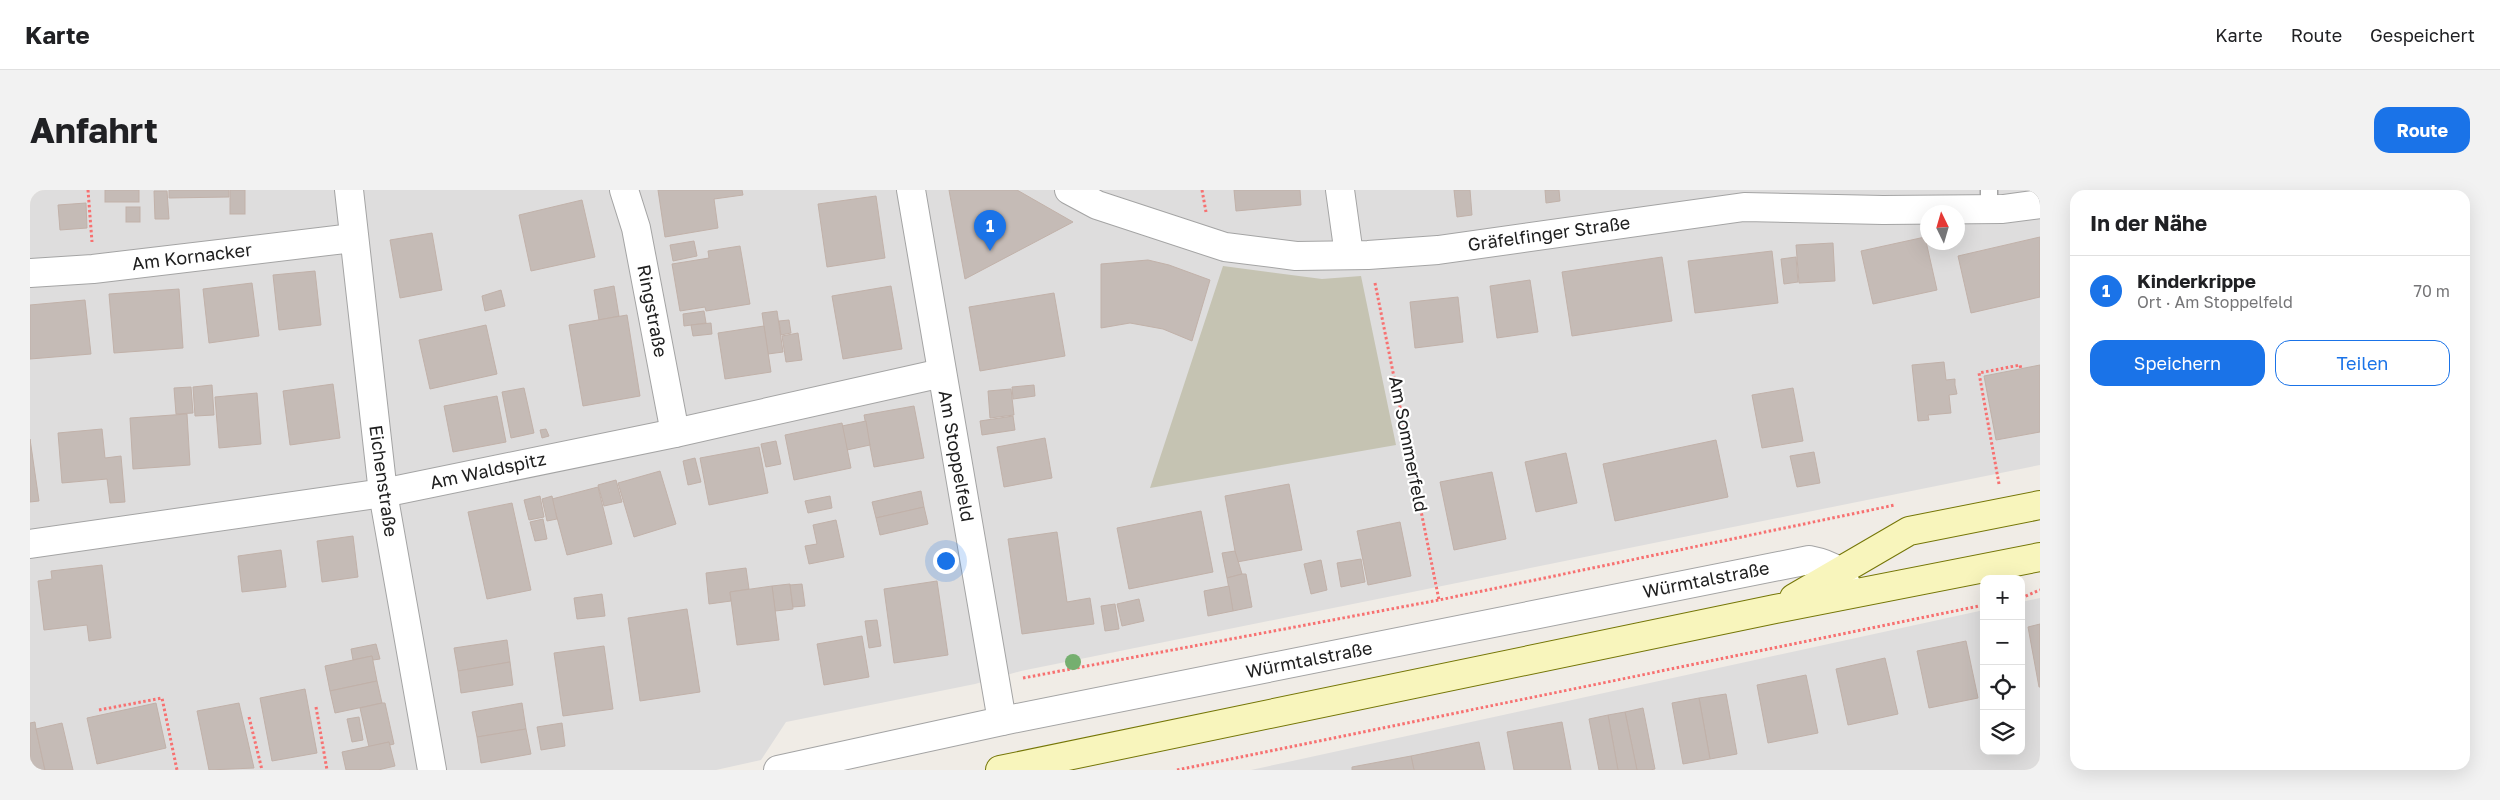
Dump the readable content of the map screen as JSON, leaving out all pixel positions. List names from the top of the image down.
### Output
{
  "streets": {
    "street": [
      "Gräfelfinger Straße",
      "Am Kornacker",
      "Ringstraße",
      "Am Stoppelfeld",
      "Am Waldspitz",
      "Eichenstraße",
      "Würmtalstraße"
    ],
    "path": ["Am Sommerfeld"]
  },
  "crossings": [
    ["Gräfelfinger Straße", "Am Sommerfeld"],
    ["Am Kornacker", "Eichenstraße"],
    ["Ringstraße", "Am Waldspitz"],
    ["Am Sommerfeld", "Würmtalstraße"],
    ["Am Stoppelfeld", "Am Waldspitz"],
    ["Am Stoppelfeld", "Würmtalstraße"],
    ["Am Waldspitz", "Eichenstraße"]
  ],
  "north": "top",
  "page": {
    "header": "Karte",
    "nav": ["Karte", "Route", "Gespeichert"],
    "buttons": [
      "Route",
      ["Speichern", "Teilen"]
    ],
    "title": "Anfahrt",
    "heading": "In der Nähe",
    "pins": "1",
    "list": [
      {
        "mark": "1",
        "name": "Kinderkrippe",
        "note": "Ort · Am Stoppelfeld",
        "value": "70 m"
      }
    ],
    "map_buttons": ["+", "−"]
  }
}
